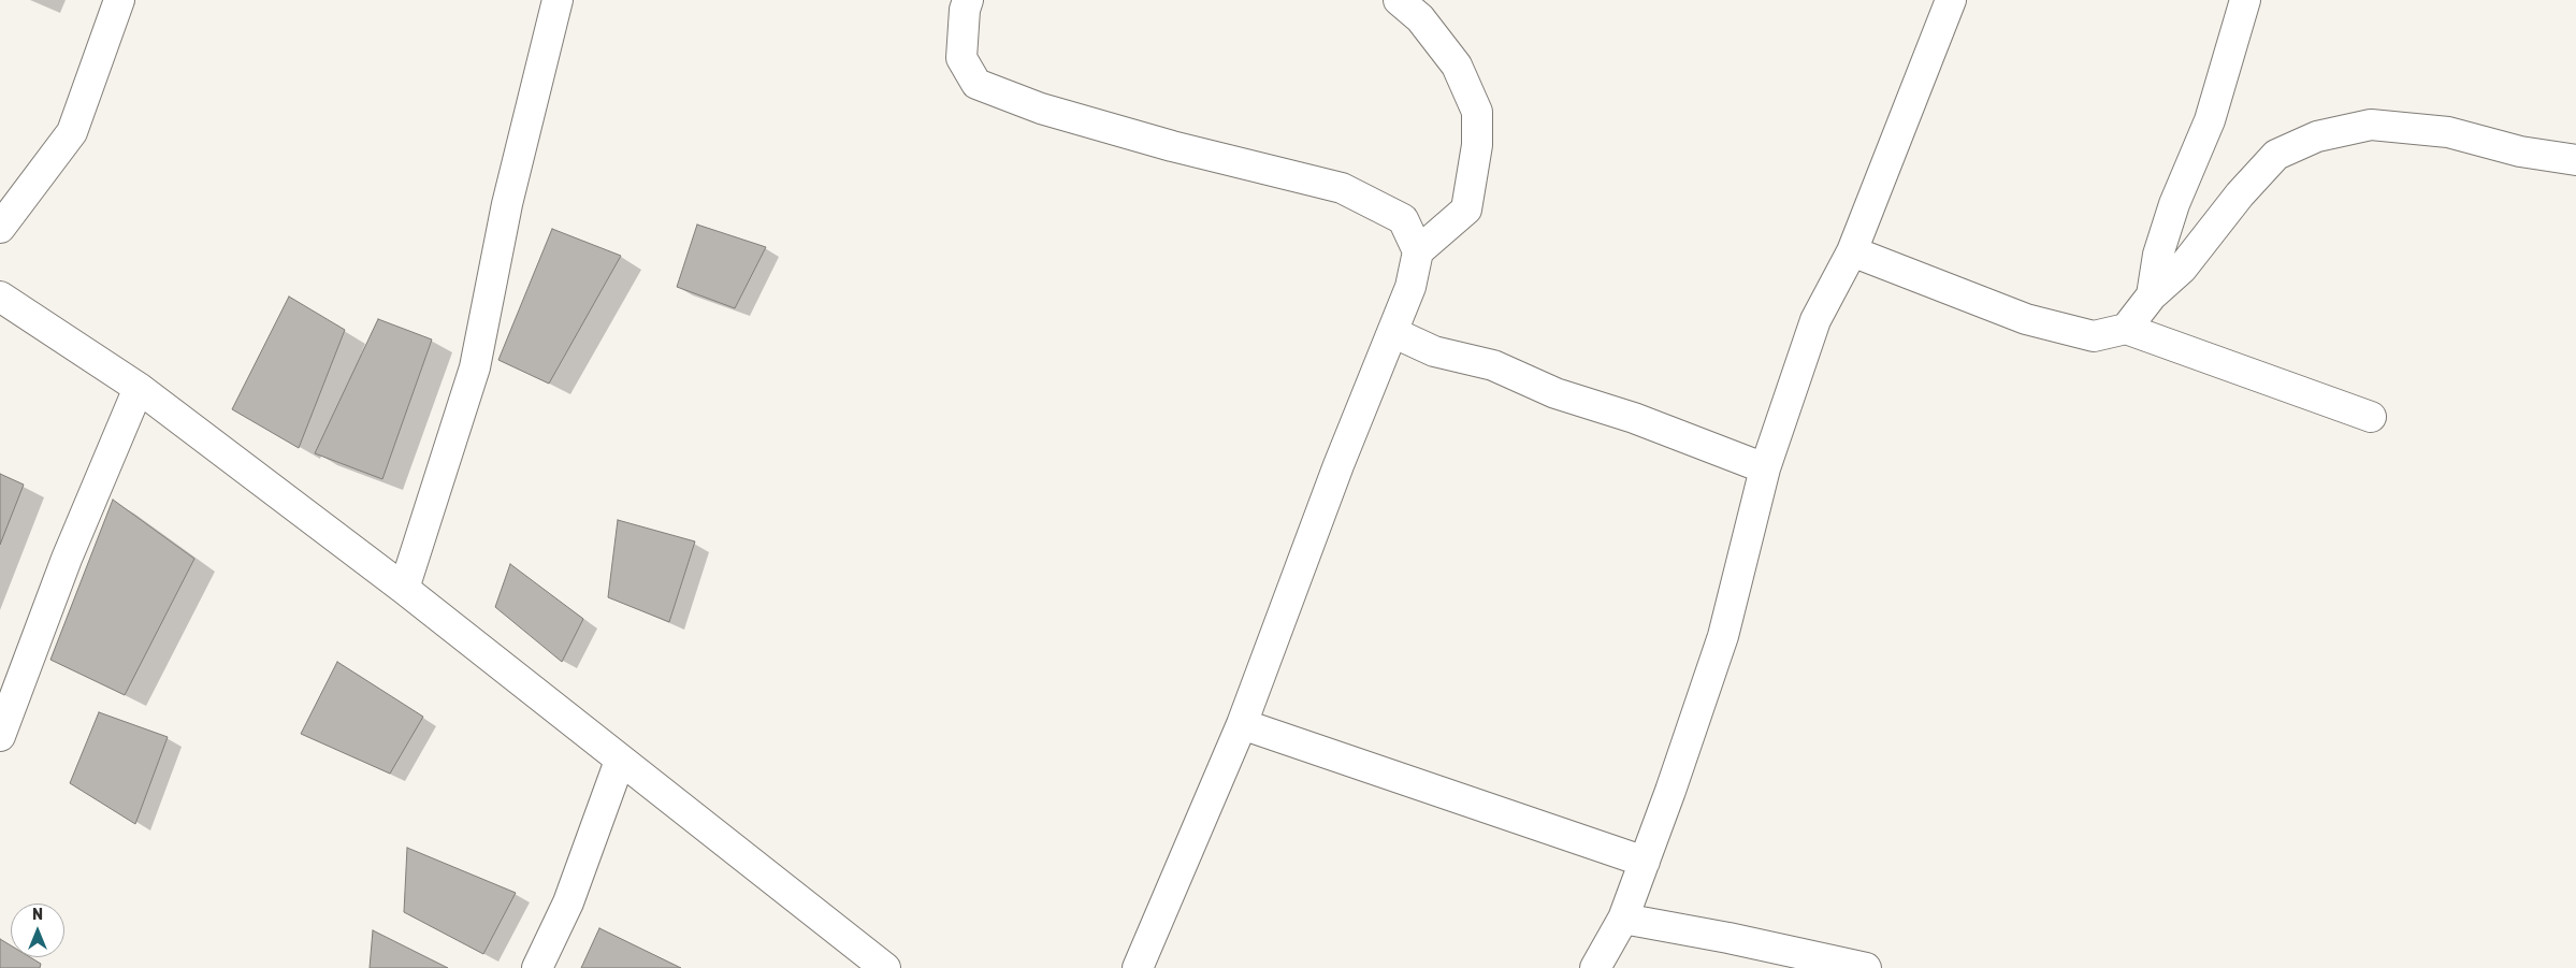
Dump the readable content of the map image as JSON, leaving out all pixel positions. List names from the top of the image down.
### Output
{
  "north": "top"
}
